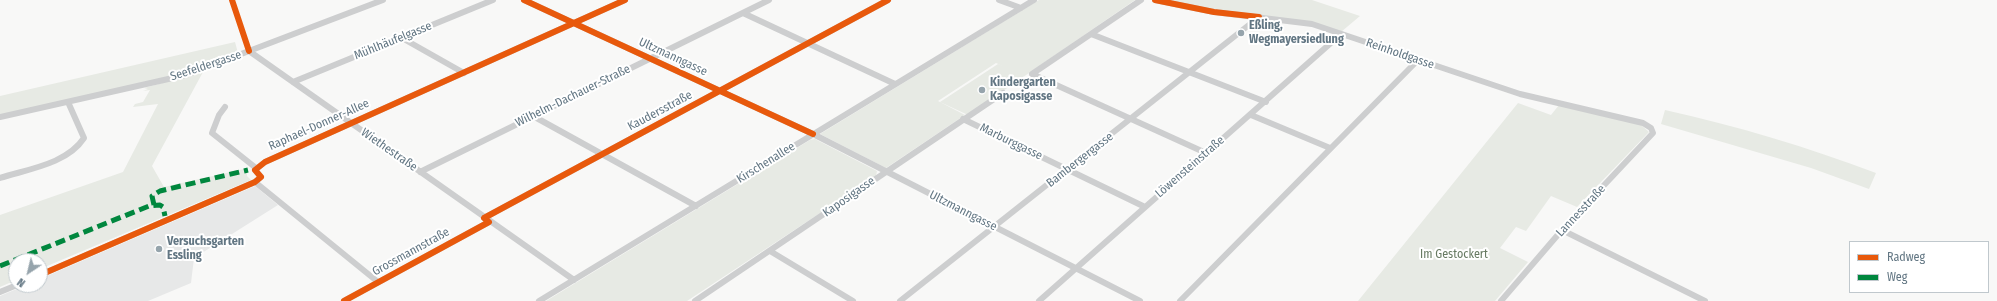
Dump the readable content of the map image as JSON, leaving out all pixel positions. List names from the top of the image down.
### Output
{
  "streets": {
    "street": [
      "Mühlhäufelgasse",
      "Reinholdgasse",
      "Ultzmanngasse",
      "Seefeldergasse",
      "Wilhelm-Dachauer-Straße",
      "Kaudersstraße",
      "Raphael-Donner-Allee",
      "Marburggasse",
      "Wiethestraße",
      "Bambergergasse",
      "Kirschenallee",
      "Löwensteinstraße",
      "Kaposigasse",
      "Lannesstraße",
      "Grossmannstraße"
    ]
  },
  "crossings": [
    ["Mühlhäufelgasse", "Wiethestraße"],
    ["Reinholdgasse", "Bambergergasse"],
    ["Reinholdgasse", "Löwensteinstraße"],
    ["Reinholdgasse", "Lannesstraße"],
    ["Ultzmanngasse", "Wilhelm-Dachauer-Straße"],
    ["Ultzmanngasse", "Kaudersstraße"],
    ["Ultzmanngasse", "Raphael-Donner-Allee"],
    ["Ultzmanngasse", "Bambergergasse"],
    ["Ultzmanngasse", "Kirschenallee"],
    ["Ultzmanngasse", "Löwensteinstraße"],
    ["Ultzmanngasse", "Kaposigasse"],
    ["Seefeldergasse", "Wiethestraße"],
    ["Wilhelm-Dachauer-Straße", "Wiethestraße"],
    ["Kaudersstraße", "Wiethestraße"],
    ["Kaudersstraße", "Grossmannstraße"],
    ["Raphael-Donner-Allee", "Wiethestraße"],
    ["Marburggasse", "Bambergergasse"],
    ["Marburggasse", "Löwensteinstraße"],
    ["Marburggasse", "Kaposigasse"],
    ["Wiethestraße", "Kirschenallee"],
    ["Wiethestraße", "Grossmannstraße"]
  ],
  "parks": ["Im Gestockert"],
  "places": ["Eßling, Wegmayersiedlung", "Kindergarten Kaposigasse", "Versuchsgarten Essling"],
  "legend": ["Radweg", "Weg"],
  "north": "bottom left"
}
